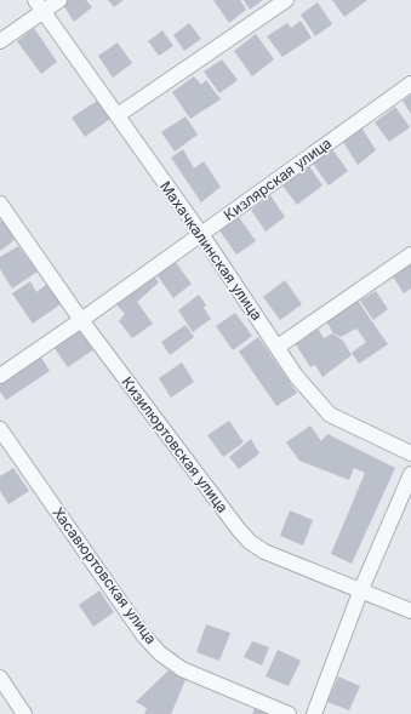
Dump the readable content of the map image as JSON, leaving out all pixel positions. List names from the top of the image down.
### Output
{
  "streets": {
    "street": [
      "Кизлярская улица",
      "Махачкалинская улица",
      "Кизилюртовская улица",
      "Хасавюртовская улица"
    ]
  },
  "crossings": [
    ["Кизлярская улица", "Махачкалинская улица"],
    ["Кизлярская улица", "Кизилюртовская улица"]
  ]
}
